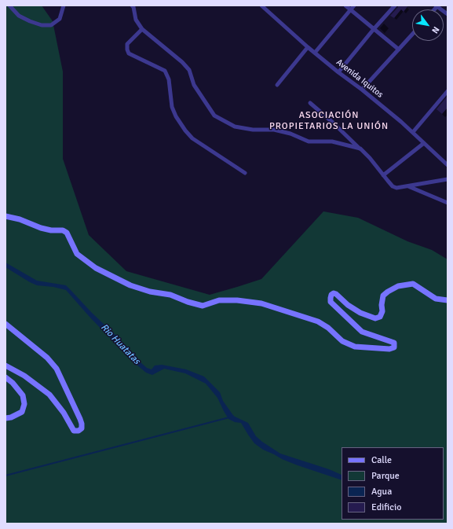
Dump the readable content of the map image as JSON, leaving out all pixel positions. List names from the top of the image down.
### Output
{
  "streets": {
    "street": ["Avenida Iquitos"]
  },
  "districts": ["ASOCIACIÓN PROPIETARIOS LA UNIÓN"],
  "water": ["Rio Huatatas"],
  "legend": [
    "Calle",
    "Parque",
    "Agua",
    "Edificio"
  ],
  "north": "bottom right"
}
